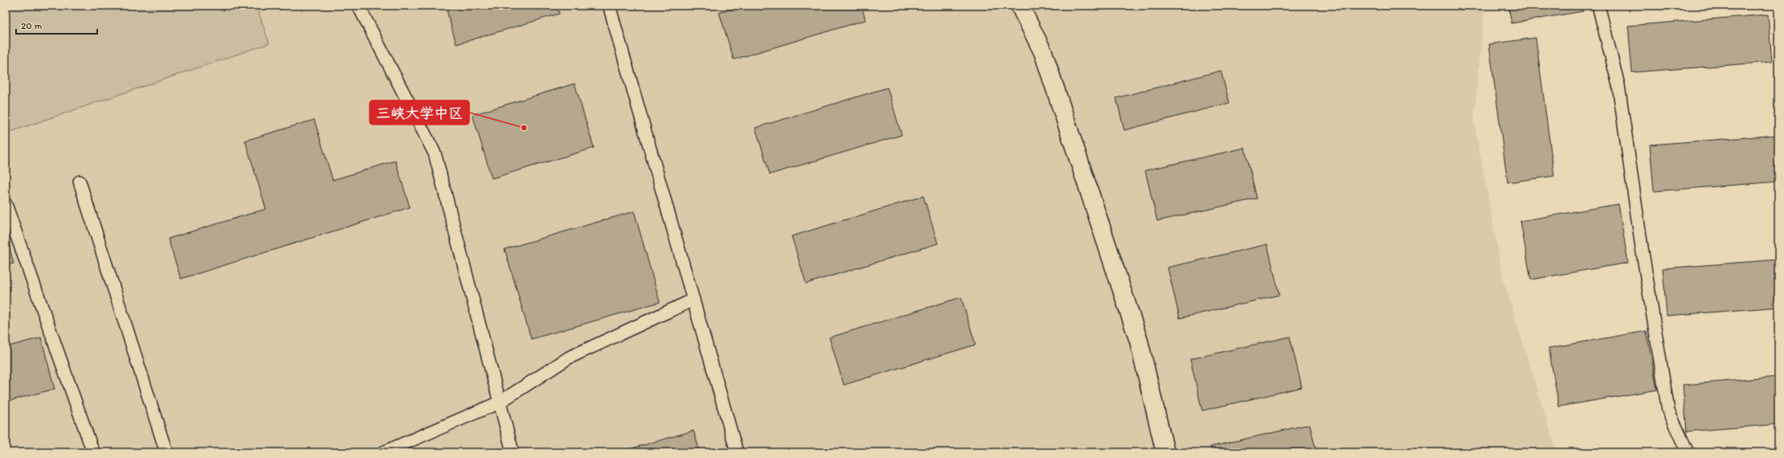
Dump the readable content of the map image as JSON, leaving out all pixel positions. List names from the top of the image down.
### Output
{
  "places": ["三峡大学中区"],
  "scale_bar": "20 m"
}
